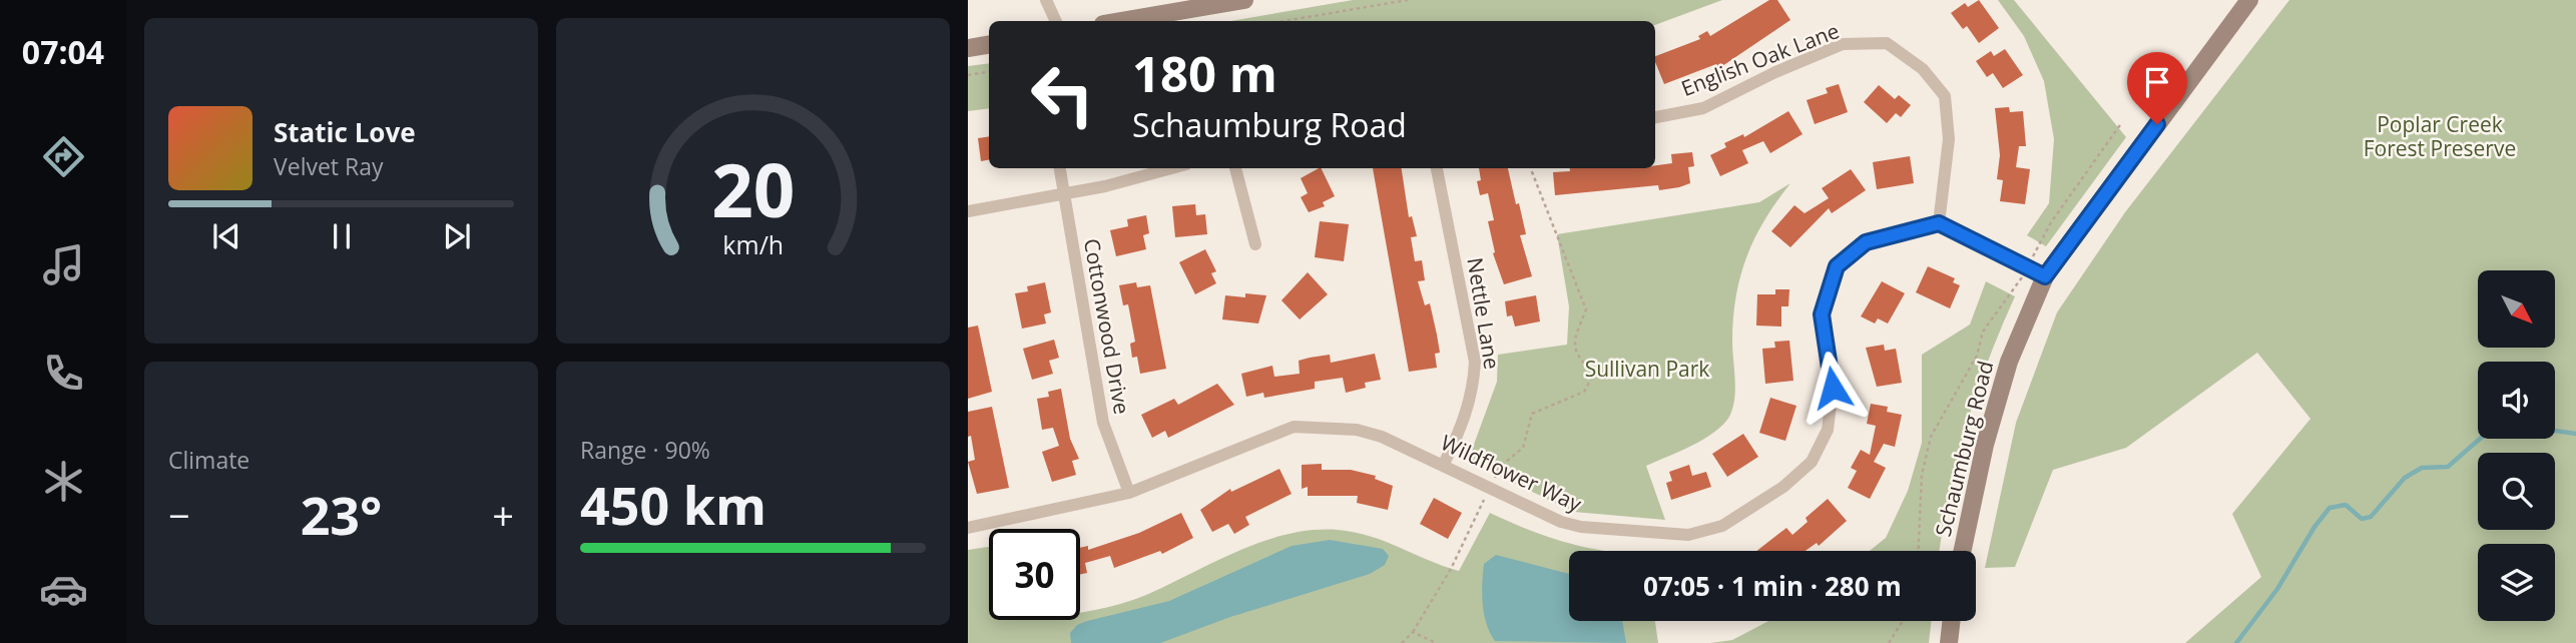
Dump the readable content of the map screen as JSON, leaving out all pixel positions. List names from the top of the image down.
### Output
{
  "streets": {
    "main road": ["Schaumburg Road"],
    "street": [
      "English Oak Lane",
      "Nettle Lane",
      "Cottonwood Drive",
      "Wildflower Way"
    ]
  },
  "crossings": [
    ["English Oak Lane", "Wildflower Way"],
    ["Nettle Lane", "Wildflower Way"],
    ["Cottonwood Drive", "Wildflower Way"]
  ],
  "parks": ["Poplar Creek Forest Preserve", "Sullivan Park"],
  "north": "bottom right",
  "page": {
    "tabs": "07:04",
    "turn": ["180 m", "Schaumburg Road"],
    "song": ["Static Love", "Velvet Ray"],
    "tile": [
      "Climate",
      ["Range · 90%", "450 km"]
    ],
    "heat": ["−", "23°", "+"],
    "limit": "30",
    "trip": "07:05 · 1 min · 280 m",
    "gauge": ["20", "km/h"]
  }
}
